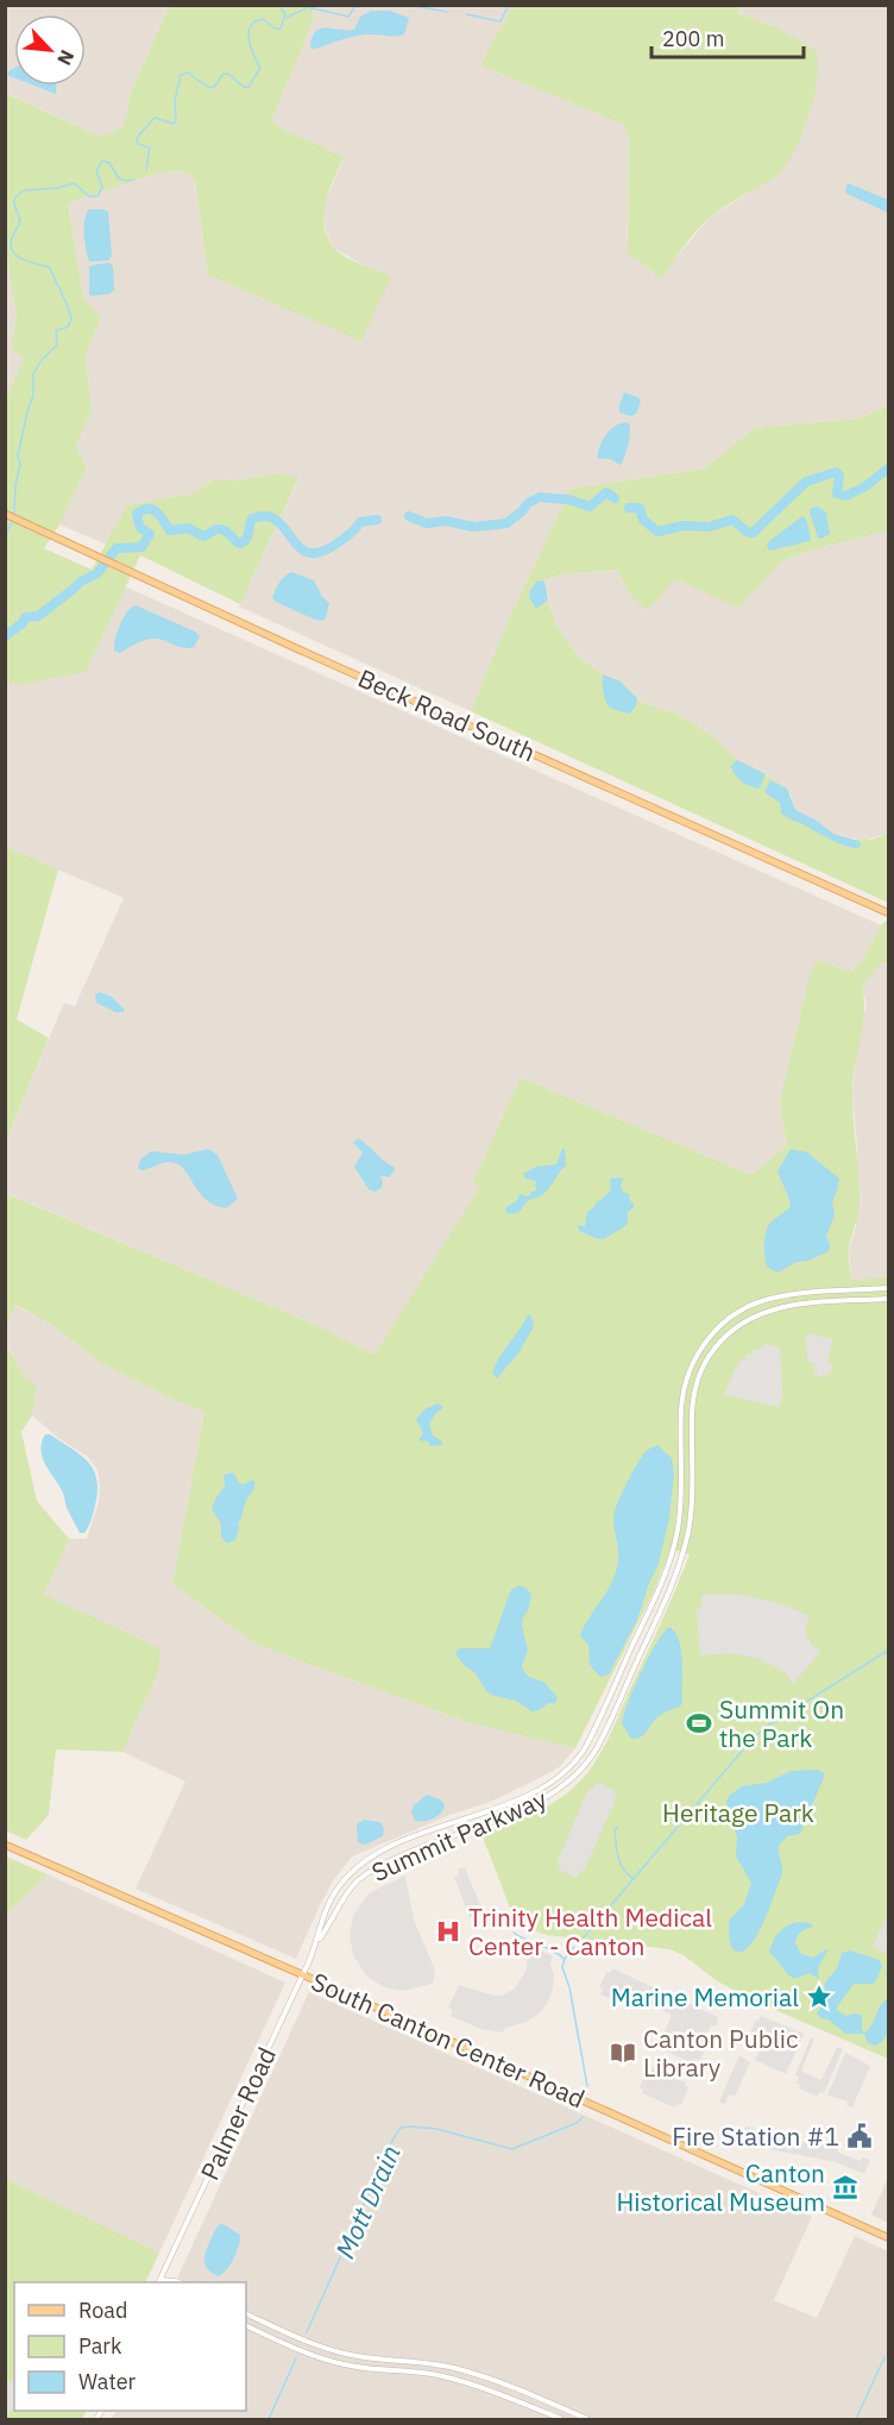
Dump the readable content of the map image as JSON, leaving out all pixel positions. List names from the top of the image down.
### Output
{
  "streets": {
    "main road": ["Beck Road South", "South Canton Center Road"],
    "street": ["Summit Parkway", "Palmer Road"]
  },
  "crossings": [
    ["Summit Parkway", "Palmer Road"],
    ["South Canton Center Road", "Palmer Road"]
  ],
  "water": ["Mott Drain"],
  "parks": ["Heritage Park"],
  "places": {
    "sports": ["Summit On the Park"],
    "hospital": ["Trinity Health Medical Center - Canton"],
    "place": ["Marine Memorial"],
    "library": ["Canton Public Library"],
    "public building": ["Fire Station #1"],
    "museum": ["Canton Historical Museum"]
  },
  "legend": ["Road", "Park", "Water"],
  "scale_bar": "200 m",
  "north": "bottom right"
}
